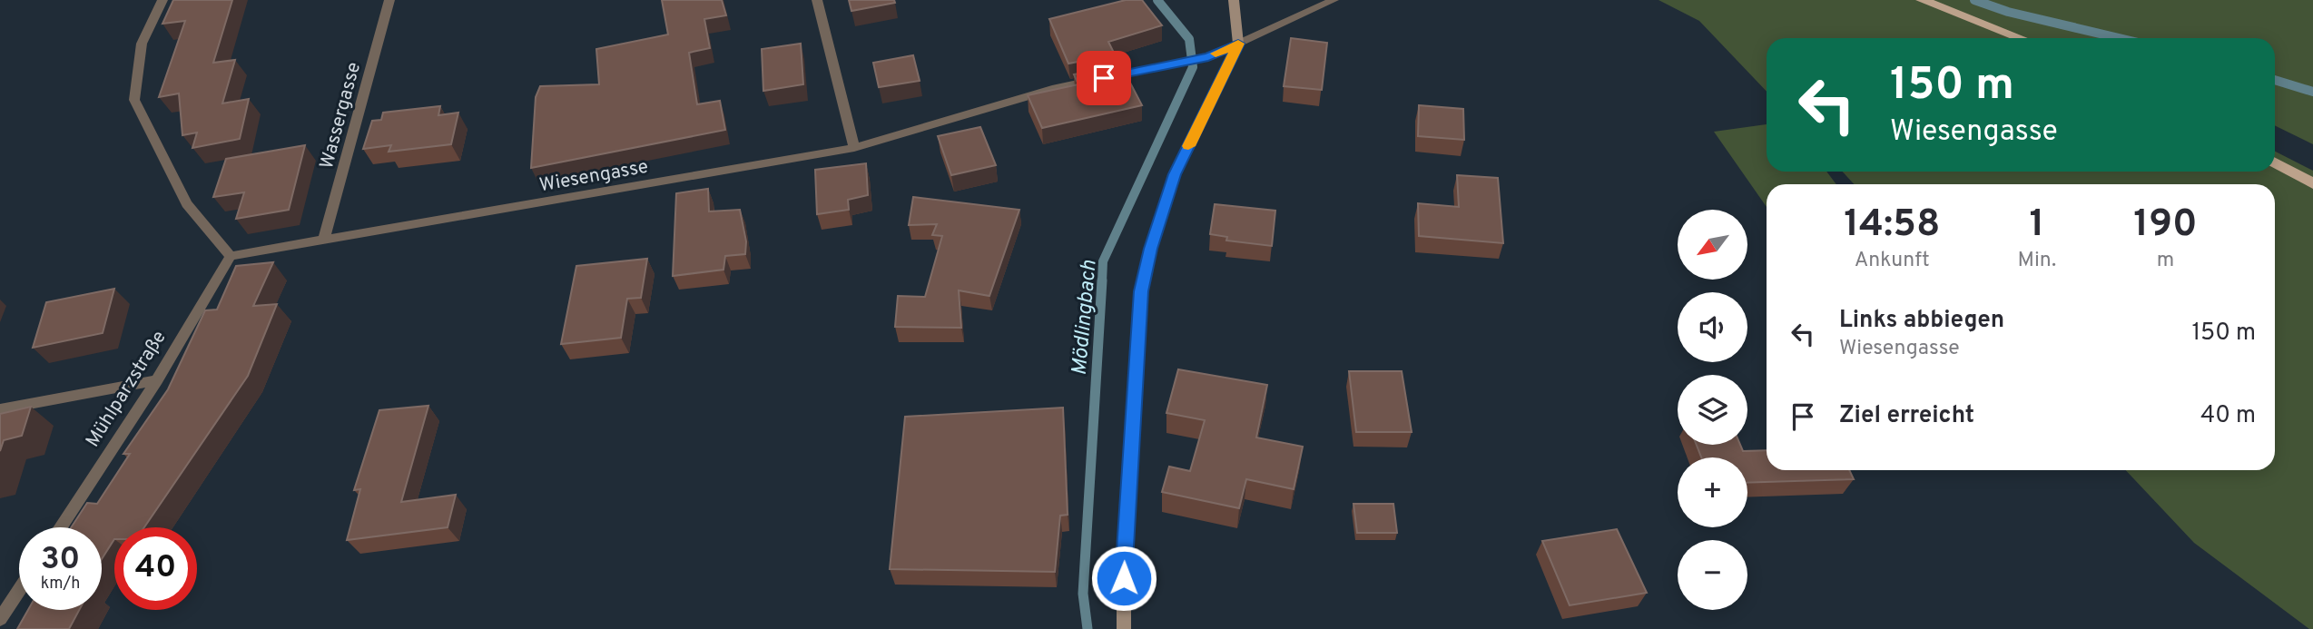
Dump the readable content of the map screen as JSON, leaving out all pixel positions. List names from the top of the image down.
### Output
{
  "streets": {
    "street": ["Wassergasse", "Wiesengasse", "Mühlparzstraße"]
  },
  "crossings": [
    ["Wassergasse", "Wiesengasse"],
    ["Wiesengasse", "Mühlparzstraße"]
  ],
  "water": ["Mödlingbach"],
  "north": "bottom left",
  "page": {
    "turn": ["150 m", "Wiesengasse"],
    "eta": [
      "14:58",
      "Ankunft",
      "1",
      "Min.",
      "190",
      "m"
    ],
    "map_buttons": ["+", "−"],
    "list": [
      {
        "name": "Links abbiegen",
        "note": "Wiesengasse",
        "value": "150 m"
      },
      {
        "name": "Ziel erreicht",
        "value": "40 m"
      }
    ],
    "speed": "30 km/h",
    "limit": "40"
  }
}
